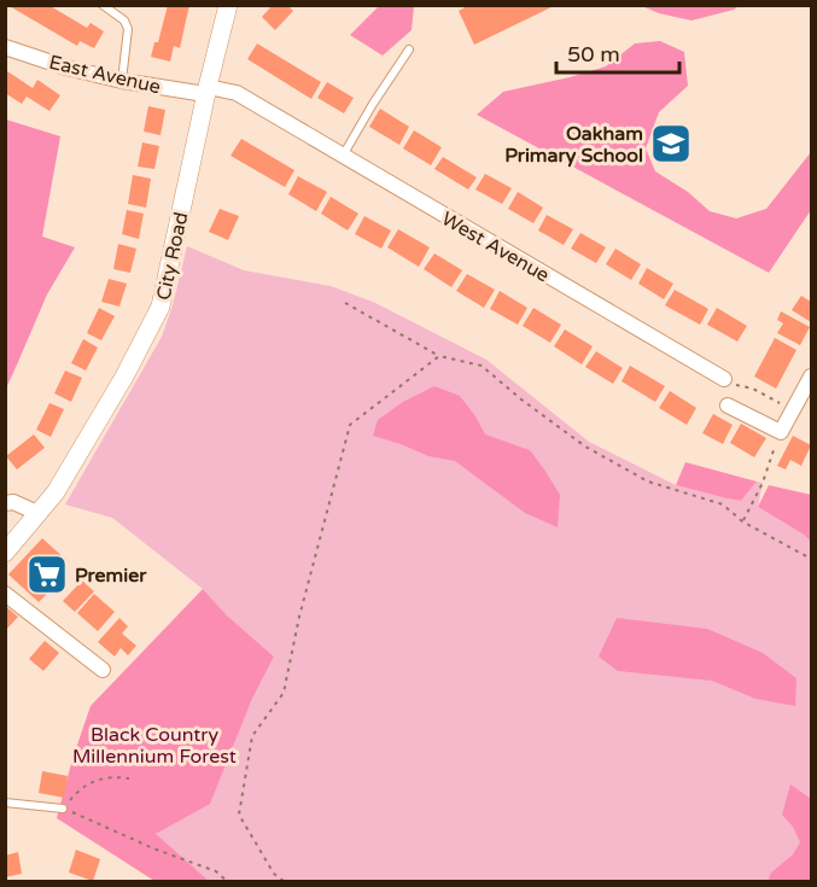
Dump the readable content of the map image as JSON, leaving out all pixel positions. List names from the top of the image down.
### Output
{
  "streets": {
    "street": ["East Avenue", "West Avenue", "City Road"]
  },
  "crossings": [
    ["East Avenue", "West Avenue"],
    ["East Avenue", "City Road"],
    ["West Avenue", "City Road"]
  ],
  "parks": ["Black Country Millennium Forest"],
  "places": {
    "school or university": ["Oakham Primary School"],
    "supermarket": ["Premier"]
  },
  "scale_bar": "50 m"
}
